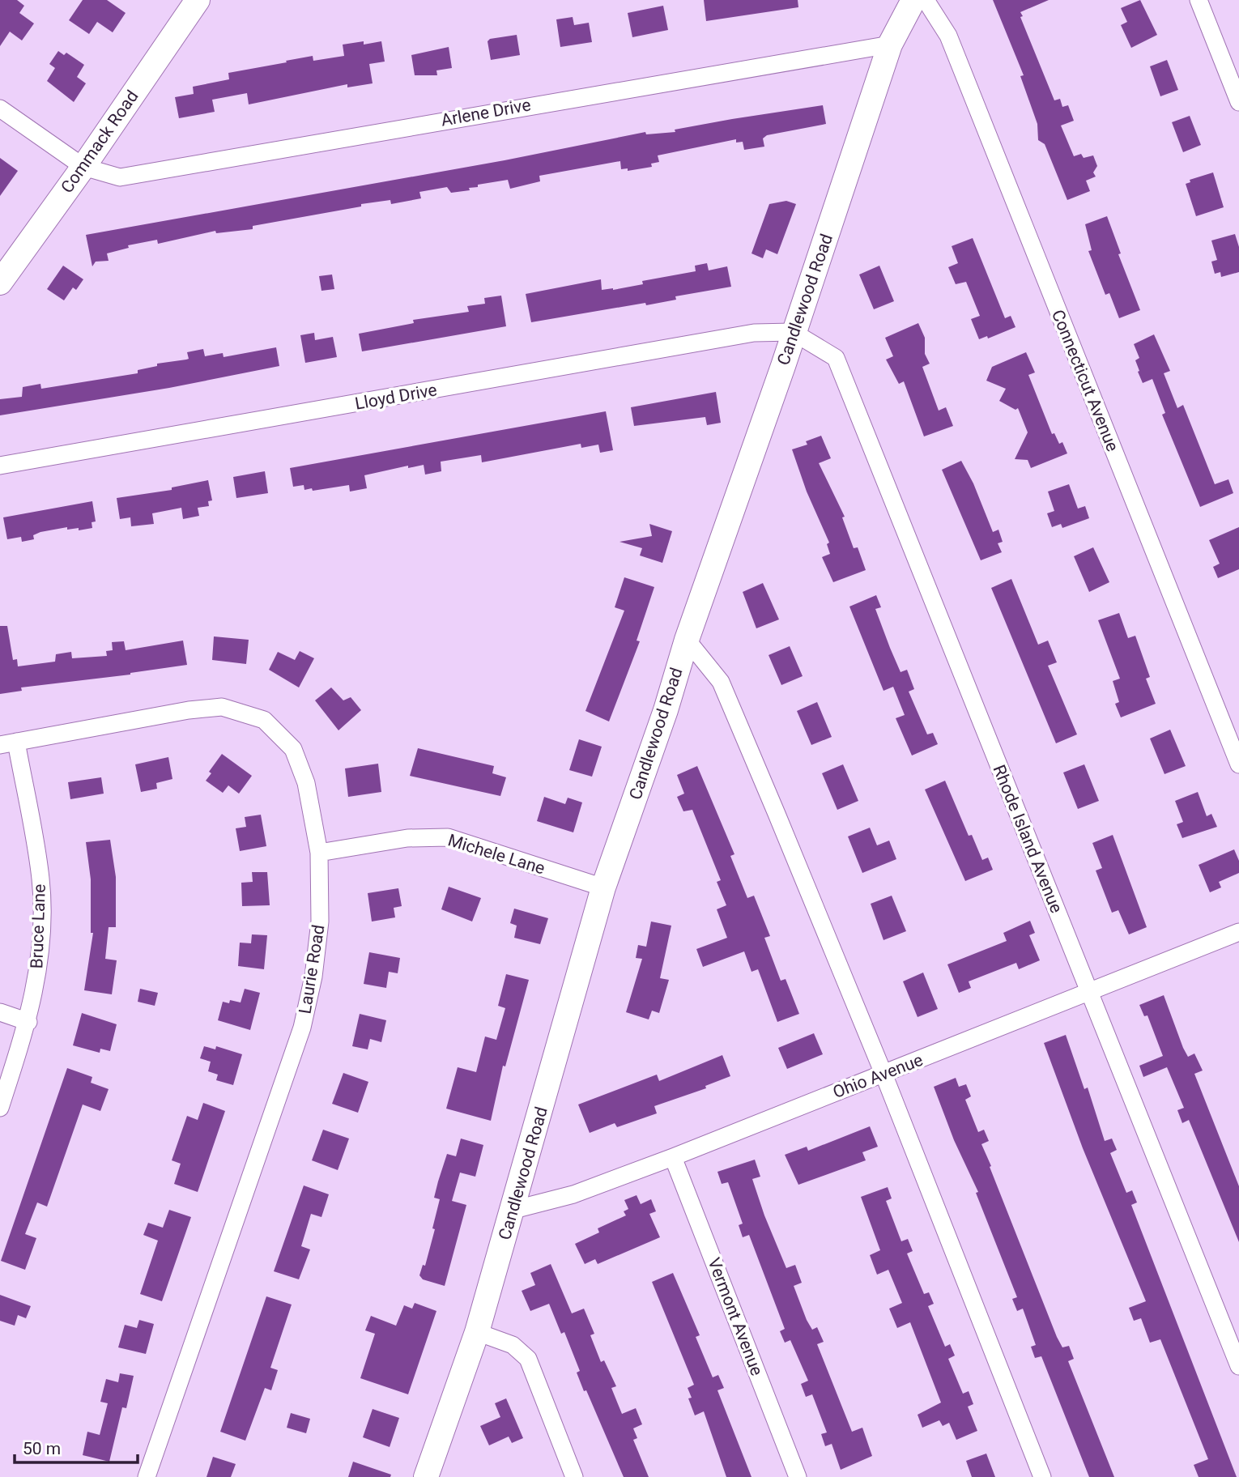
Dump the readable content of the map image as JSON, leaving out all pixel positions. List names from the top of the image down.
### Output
{
  "streets": {
    "street": [
      "Arlene Drive",
      "Commack Road",
      "Candlewood Road",
      "Connecticut Avenue",
      "Lloyd Drive",
      "Rhode Island Avenue",
      "Michele Lane",
      "Bruce Lane",
      "Laurie Road",
      "Ohio Avenue",
      "Vermont Avenue"
    ]
  },
  "crossings": [
    ["Arlene Drive", "Commack Road"],
    ["Arlene Drive", "Candlewood Road"],
    ["Candlewood Road", "Lloyd Drive"],
    ["Candlewood Road", "Rhode Island Avenue"],
    ["Candlewood Road", "Michele Lane"],
    ["Candlewood Road", "Ohio Avenue"],
    ["Lloyd Drive", "Rhode Island Avenue"],
    ["Rhode Island Avenue", "Ohio Avenue"],
    ["Michele Lane", "Laurie Road"],
    ["Bruce Lane", "Laurie Road"],
    ["Ohio Avenue", "Vermont Avenue"]
  ],
  "scale_bar": "50 m"
}
